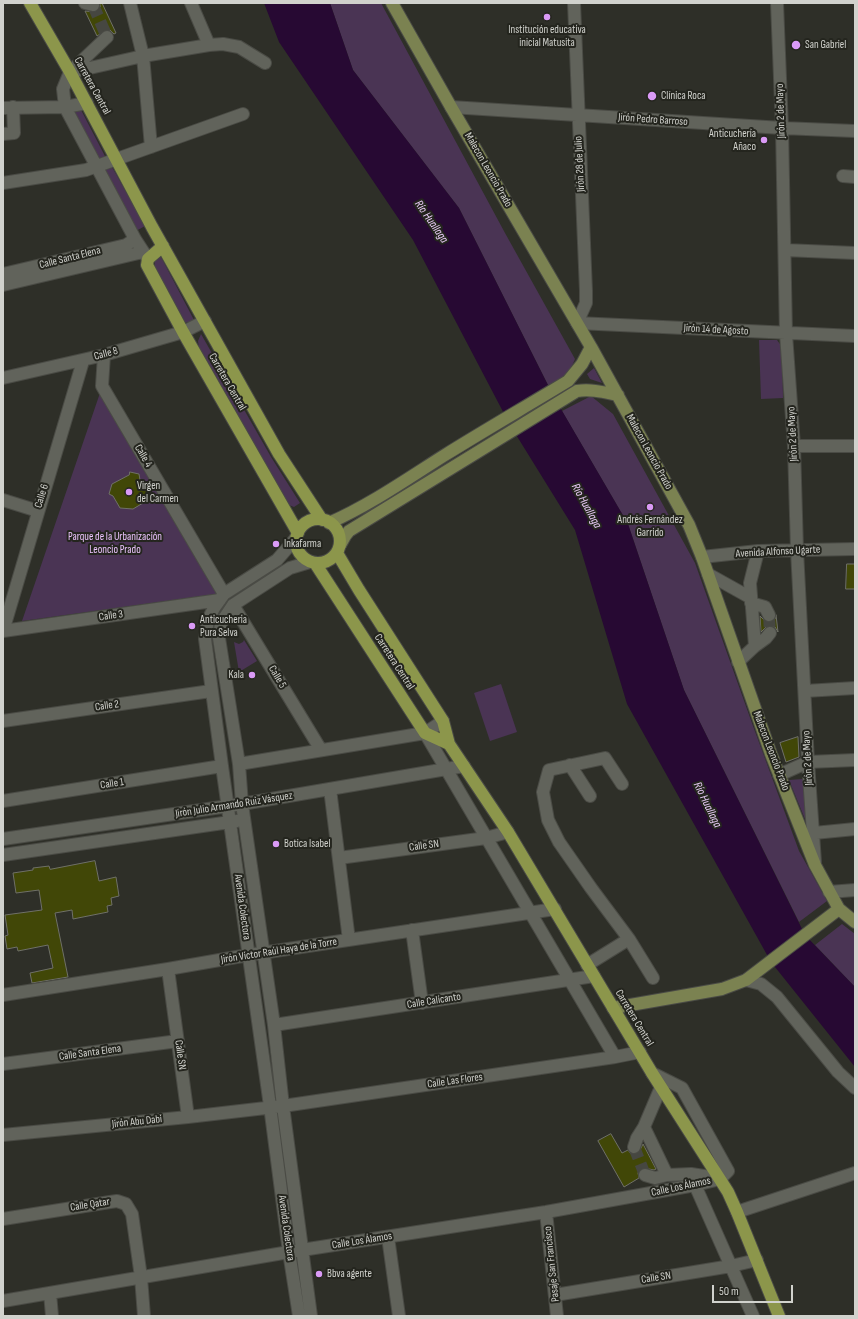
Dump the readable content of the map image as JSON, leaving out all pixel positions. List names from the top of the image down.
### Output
{
  "streets": {
    "highway": ["Carretera Central"],
    "main road": ["Malecon Leoncio Prado"],
    "street": [
      "Jirón 2 de Mayo",
      "Jirón Pedro Barroso",
      "Jirón 28 de Julio",
      "Calle Santa Elena",
      "Jirón 14 de Agosto",
      "Calle 8",
      "Calle 4",
      "Calle 6",
      "Avenida Alfonso Ugarte",
      "Calle 3",
      "Calle 5",
      "Calle 2",
      "Calle 1",
      "Jirón Julio Armando Ruiz Vásquez",
      "Calle SN",
      "Avenida Colectora",
      "Jirón Víctor Raúl Haya de la Torre",
      "Calle Calicanto",
      "Calle Las Flores",
      "Jirón Abu Dabi",
      "Calle Los Álamos",
      "Calle Qatar",
      "Pasaje San Francisco"
    ]
  },
  "crossings": [
    ["Carretera Central", "Calle 8"],
    ["Carretera Central", "Jirón Julio Armando Ruiz Vásquez"],
    ["Carretera Central", "Calle SN"],
    ["Carretera Central", "Avenida Colectora"],
    ["Carretera Central", "Jirón Víctor Raúl Haya de la Torre"],
    ["Carretera Central", "Calle Calicanto"],
    ["Carretera Central", "Calle Las Flores"],
    ["Carretera Central", "Calle Los Álamos"],
    ["Jirón 2 de Mayo", "Jirón Pedro Barroso"],
    ["Jirón 2 de Mayo", "Malecon Leoncio Prado"],
    ["Jirón 2 de Mayo", "Jirón 14 de Agosto"],
    ["Jirón 2 de Mayo", "Avenida Alfonso Ugarte"],
    ["Jirón Pedro Barroso", "Jirón 28 de Julio"],
    ["Jirón Pedro Barroso", "Malecon Leoncio Prado"],
    ["Jirón 28 de Julio", "Malecon Leoncio Prado"],
    ["Jirón 28 de Julio", "Jirón 14 de Agosto"],
    ["Malecon Leoncio Prado", "Jirón 14 de Agosto"],
    ["Malecon Leoncio Prado", "Avenida Alfonso Ugarte"],
    ["Calle Santa Elena", "Calle SN"],
    ["Calle 8", "Calle 4"],
    ["Calle 8", "Calle 6"],
    ["Calle 4", "Calle 3"],
    ["Calle 4", "Avenida Colectora"],
    ["Calle 6", "Calle 3"],
    ["Calle 3", "Avenida Colectora"],
    ["Calle 5", "Avenida Colectora"],
    ["Calle 2", "Avenida Colectora"],
    ["Calle 1", "Avenida Colectora"],
    ["Jirón Julio Armando Ruiz Vásquez", "Avenida Colectora"],
    ["Calle SN", "Jirón Víctor Raúl Haya de la Torre"],
    ["Calle SN", "Jirón Abu Dabi"],
    ["Calle SN", "Pasaje San Francisco"],
    ["Avenida Colectora", "Jirón Víctor Raúl Haya de la Torre"],
    ["Avenida Colectora", "Calle Calicanto"],
    ["Avenida Colectora", "Calle Las Flores"],
    ["Avenida Colectora", "Jirón Abu Dabi"],
    ["Avenida Colectora", "Calle Los Álamos"],
    ["Calle Las Flores", "Jirón Abu Dabi"],
    ["Calle Los Álamos", "Calle Qatar"],
    ["Calle Los Álamos", "Pasaje San Francisco"]
  ],
  "water": ["Río Huallaga"],
  "parks": ["Parque de la Urbanización Leoncio Prado"],
  "places": [
    "Institución educativa inicial Matusita",
    "San Gabriel",
    "Clínica Roca",
    "Anticuchería Añaco",
    "Virgen del Carmen",
    "Andrés Fernández Garrido",
    "Inkafarma",
    "Anticucheria Pura Selva",
    "Kala",
    "Botica Isabel",
    "Bbva agente"
  ],
  "scale_bar": "50 m"
}
